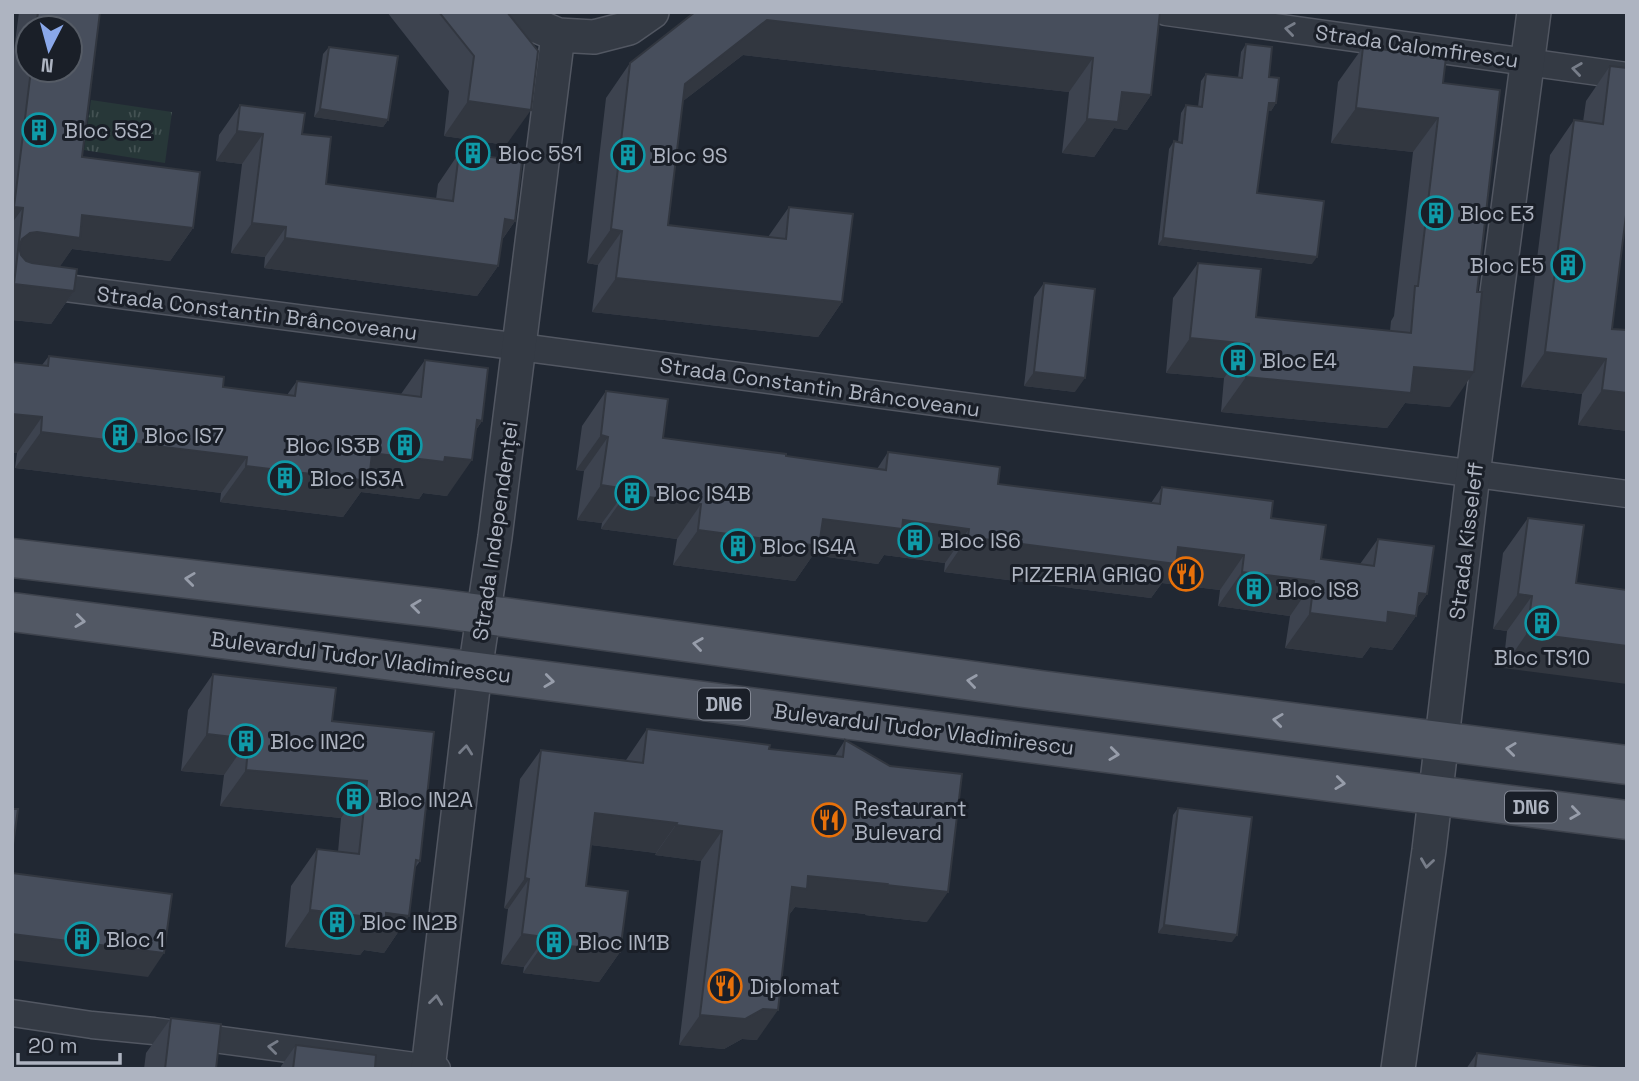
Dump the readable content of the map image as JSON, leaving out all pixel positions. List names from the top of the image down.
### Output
{
  "streets": {
    "main road": ["Bulevardul Tudor Vladimirescu", "DN6"],
    "street": [
      "Strada Calomfirescu",
      "Strada Constantin Brâncoveanu",
      "Strada Independenței",
      "Strada Kisseleff"
    ]
  },
  "crossings": [
    ["Strada Calomfirescu", "Strada Kisseleff"],
    ["Strada Constantin Brâncoveanu", "Strada Independenței"],
    ["Strada Constantin Brâncoveanu", "Strada Kisseleff"],
    ["Strada Independenței", "Bulevardul Tudor Vladimirescu"],
    ["Strada Kisseleff", "Bulevardul Tudor Vladimirescu"]
  ],
  "one_way": ["Strada Calomfirescu", "Strada Independenței"],
  "places": {
    "building": [
      "Bloc 5S2",
      "Bloc 5S1",
      "Bloc 9S",
      "Bloc E3",
      "Bloc E5",
      "Bloc E4",
      "Bloc IS7",
      "Bloc IS3B",
      "Bloc IS3A",
      "Bloc IS4B",
      "Bloc IS6",
      "Bloc IS4A",
      "Bloc IS8",
      "Bloc TS10",
      "Bloc IN2C",
      "Bloc IN2A",
      "Bloc IN2B",
      "Bloc 1",
      "Bloc IN1B"
    ],
    "restaurant": ["PIZZERIA GRIGO", "Restaurant Bulevard", "Diplomat"]
  },
  "scale_bar": "20 m",
  "north": "bottom"
}
